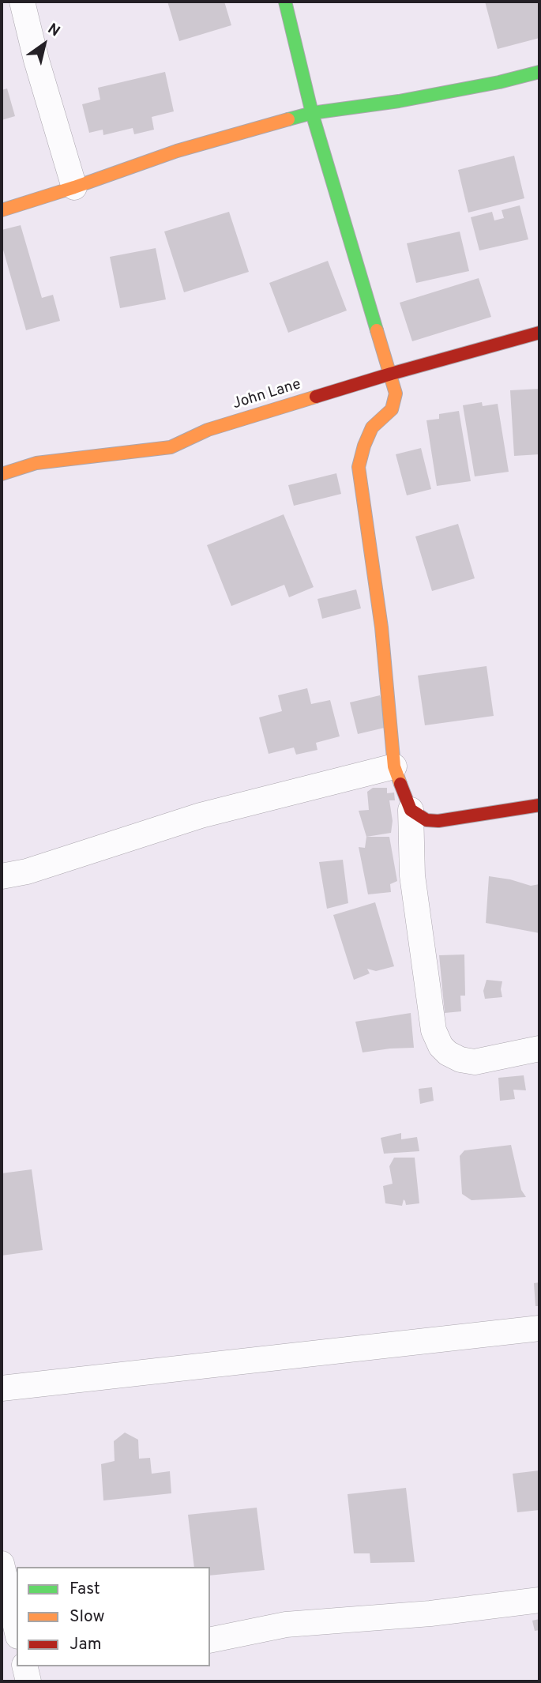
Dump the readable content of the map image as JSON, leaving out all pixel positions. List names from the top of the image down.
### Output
{
  "streets": {
    "street": ["John Lane"]
  },
  "legend": ["Fast", "Slow", "Jam"],
  "north": "top right"
}
